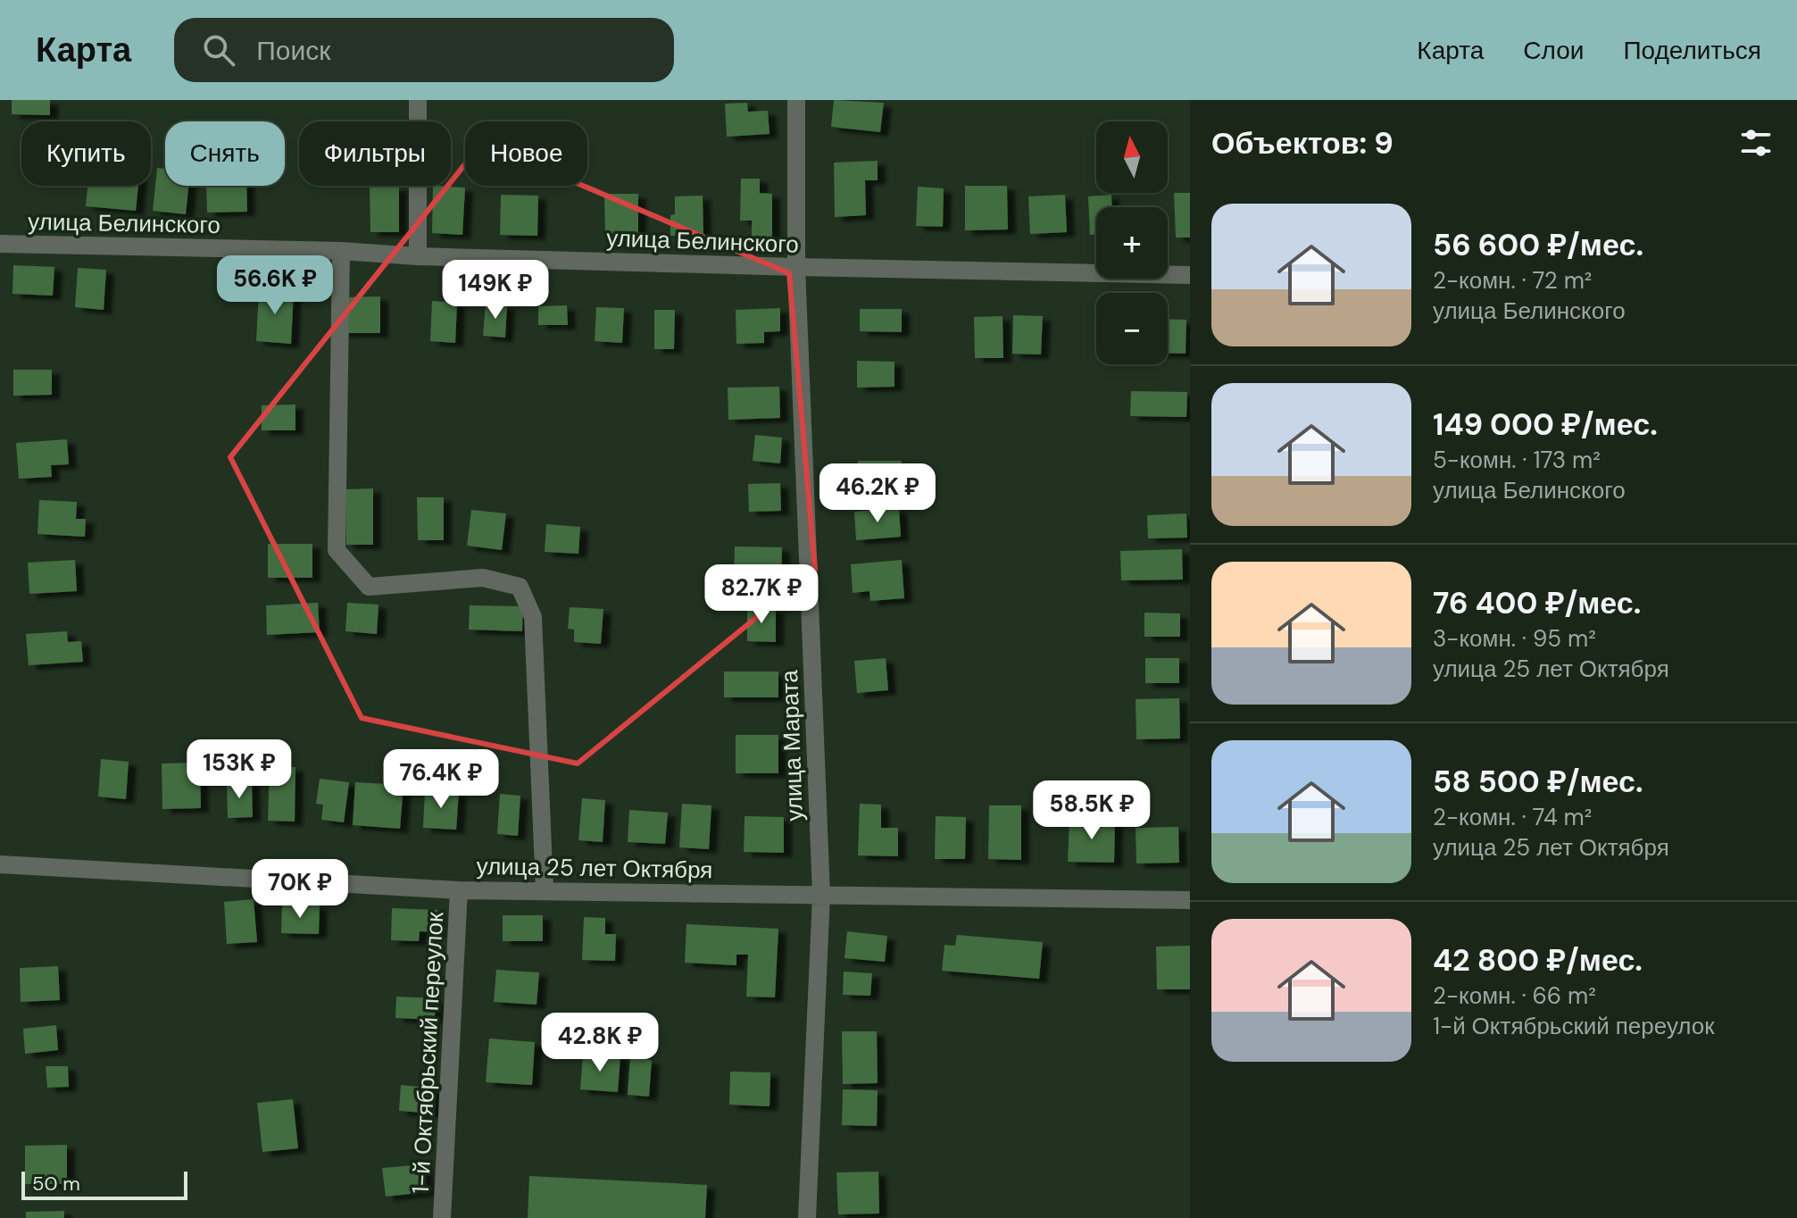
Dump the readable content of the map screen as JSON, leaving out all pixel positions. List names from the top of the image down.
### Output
{
  "streets": {
    "street": [
      "улица Белинского",
      "улица Марата",
      "улица 25 лет Октября",
      "1-й Октябрьский переулок"
    ]
  },
  "crossings": [
    ["улица Белинского", "улица Марата"],
    ["улица Марата", "улица 25 лет Октября"],
    ["улица 25 лет Октября", "1-й Октябрьский переулок"]
  ],
  "scale_bar": "50 m",
  "north": "top",
  "page": {
    "header": "Карта",
    "search": "Поиск",
    "nav": ["Карта", "Слои", "Поделиться"],
    "heading": "Объектов: 9",
    "map_buttons": ["+", "−"],
    "chip": [
      "Купить",
      "Снять",
      "Фильтры",
      "Новое"
    ],
    "list": [
      {
        "name": "56 600 ₽/мес.",
        "note": "2-комн. · 72 m² · улица Белинского"
      },
      {
        "name": "149 000 ₽/мес.",
        "note": "5-комн. · 173 m² · улица Белинского"
      },
      {
        "name": "76 400 ₽/мес.",
        "note": "3-комн. · 95 m² · улица 25 лет Октября"
      },
      {
        "name": "58 500 ₽/мес.",
        "note": "2-комн. · 74 m² · улица 25 лет Октября"
      },
      {
        "name": "42 800 ₽/мес.",
        "note": "2-комн. · 66 m² · 1-й Октябрьский переулок"
      }
    ],
    "price": [
      "56.6K ₽",
      "149K ₽",
      "46.2K ₽",
      "82.7K ₽",
      "153K ₽",
      "76.4K ₽",
      "58.5K ₽",
      "70K ₽",
      "42.8K ₽"
    ],
    "scale": "50 m"
  }
}
